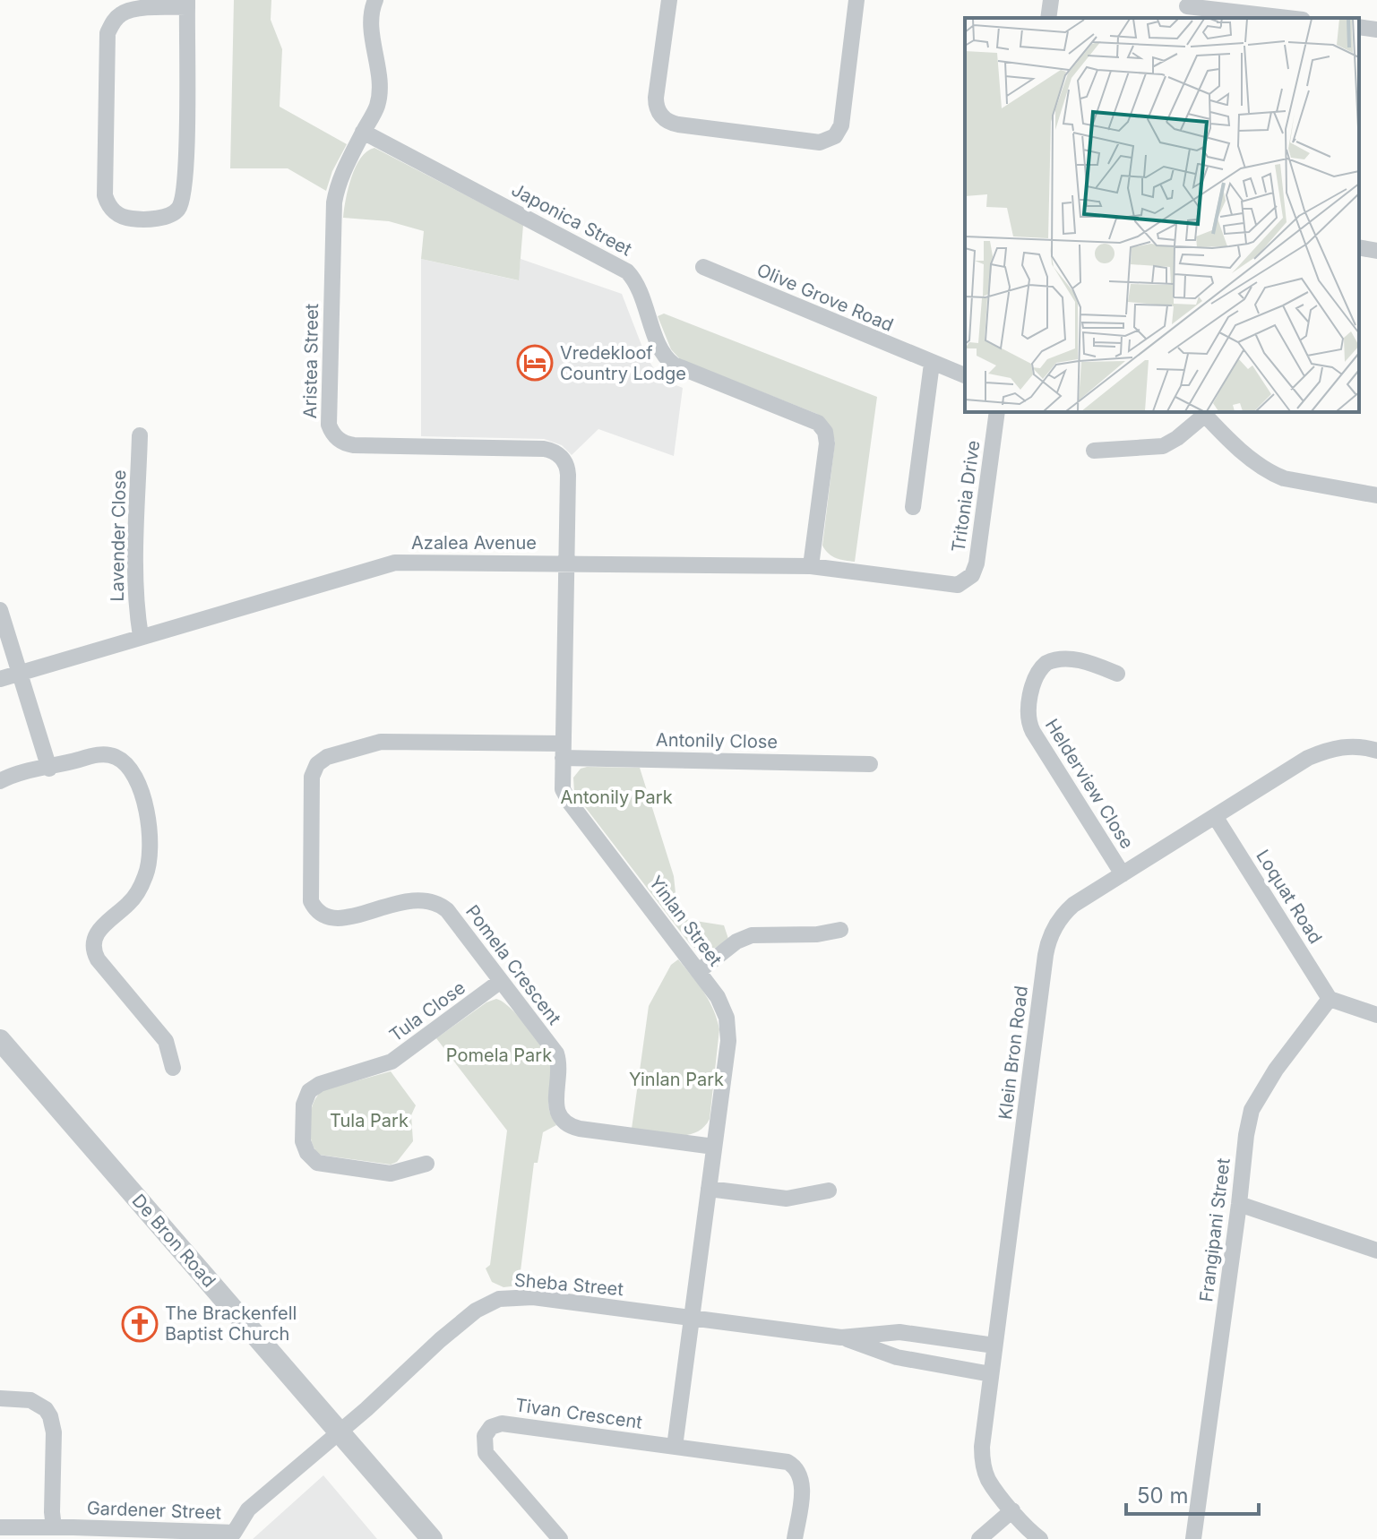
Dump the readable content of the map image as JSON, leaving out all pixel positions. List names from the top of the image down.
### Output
{
  "streets": {
    "street": [
      "Japonica Street",
      "Olive Grove Road",
      "Aristea Street",
      "Tritonia Drive",
      "Lavender Close",
      "Azalea Avenue",
      "Antonily Close",
      "Helderview Close",
      "Loquat Road",
      "Yinlan Street",
      "Pomela Crescent",
      "Tula Close",
      "Klein Bron Road",
      "Frangipani Street",
      "De Bron Road",
      "Sheba Street",
      "Tivan Crescent",
      "Gardener Street"
    ]
  },
  "crossings": [
    ["Japonica Street", "Aristea Street"],
    ["Japonica Street", "Azalea Avenue"],
    ["Aristea Street", "Azalea Avenue"],
    ["Aristea Street", "Yinlan Street"],
    ["Tritonia Drive", "Azalea Avenue"],
    ["Lavender Close", "Azalea Avenue"],
    ["Azalea Avenue", "Yinlan Street"],
    ["Antonily Close", "Yinlan Street"],
    ["Antonily Close", "Pomela Crescent"],
    ["Helderview Close", "Klein Bron Road"],
    ["Loquat Road", "Klein Bron Road"],
    ["Loquat Road", "Frangipani Street"],
    ["Yinlan Street", "Pomela Crescent"],
    ["Yinlan Street", "Sheba Street"],
    ["Yinlan Street", "Tivan Crescent"],
    ["Pomela Crescent", "Tula Close"],
    ["Klein Bron Road", "Sheba Street"],
    ["De Bron Road", "Sheba Street"],
    ["De Bron Road", "Gardener Street"],
    ["Sheba Street", "Gardener Street"]
  ],
  "parks": [
    "Antonily Park",
    "Pomela Park",
    "Yinlan Park",
    "Tula Park"
  ],
  "places": {
    "hotel": ["Vredekloof Country Lodge"],
    "church": ["The Brackenfell Baptist Church"]
  },
  "scale_bar": "50 m"
}
